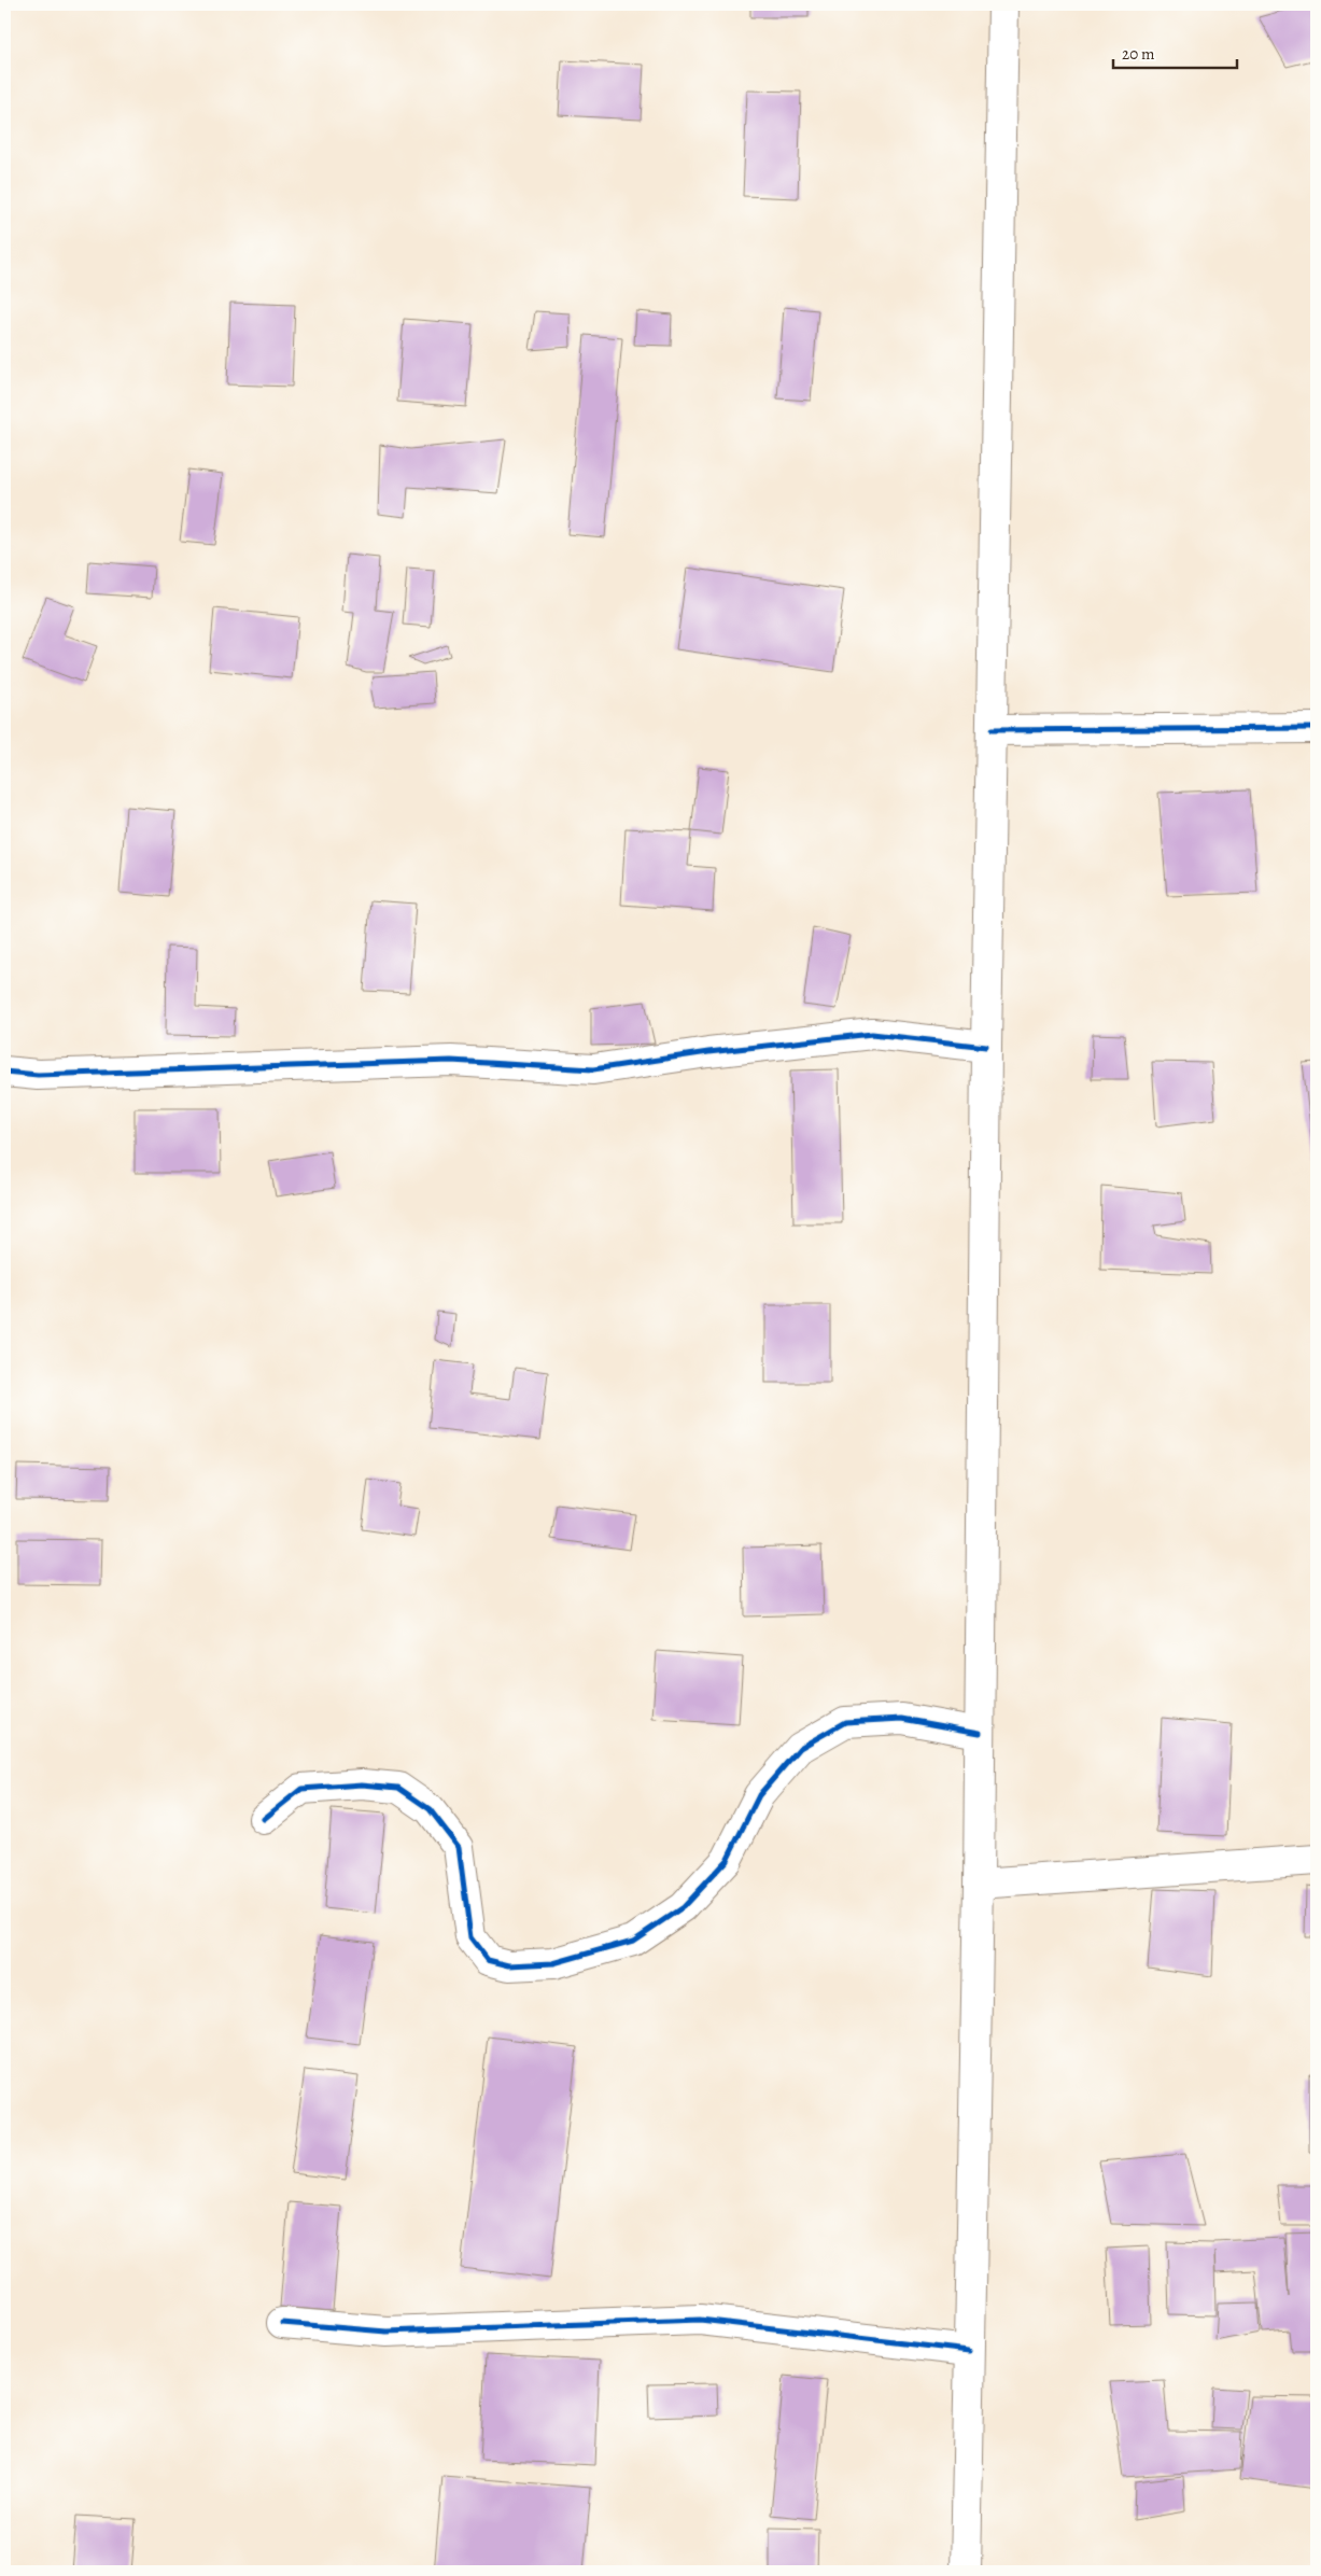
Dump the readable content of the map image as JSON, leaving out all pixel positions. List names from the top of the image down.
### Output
{
  "scale_bar": "20 m"
}
